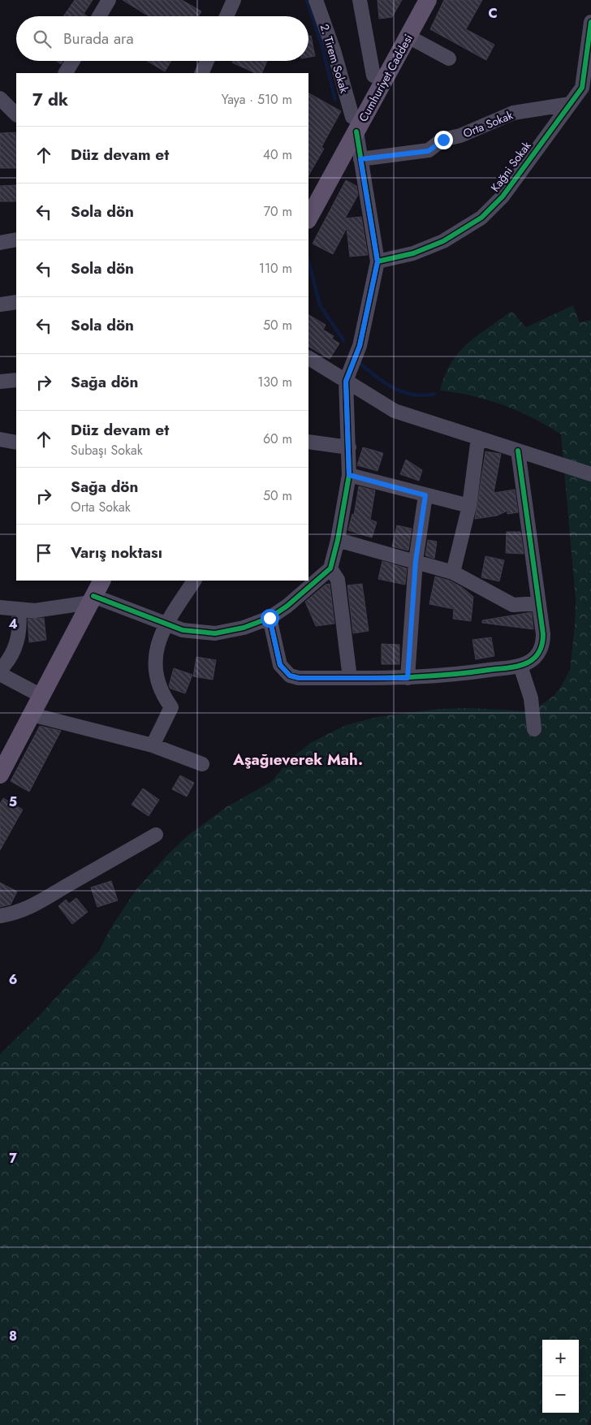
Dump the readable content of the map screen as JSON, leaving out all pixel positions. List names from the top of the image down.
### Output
{
  "streets": {
    "main road": ["Cumhuriyet Caddesi"],
    "street": ["2. Tirem Sokak", "Orta Sokak", "Kağni Sokak"]
  },
  "crossings": [
    ["2. Tirem Sokak", "Cumhuriyet Caddesi"],
    ["2. Tirem Sokak", "Orta Sokak"],
    ["2. Tirem Sokak", "Kağni Sokak"],
    ["Orta Sokak", "Kağni Sokak"]
  ],
  "districts": ["Aşağıeverek Mah."],
  "page": {
    "search": "Burada ara",
    "heading": ["7 dk", "Yaya · 510 m"],
    "list": [
      ["Düz devam et", "40 m"],
      ["Sola dön", "70 m"],
      ["Sola dön", "110 m"],
      ["Sola dön", "50 m"],
      ["Sağa dön", "130 m"],
      ["Düz devam et", "Subaşı Sokak", "60 m"],
      ["Sağa dön", "Orta Sokak", "50 m"],
      "Varış noktası"
    ],
    "map_buttons": ["+", "−"]
  },
  "grid": {
    "columns": ["C"],
    "rows": [
      "4",
      "5",
      "6",
      "7",
      "8"
    ]
  }
}
